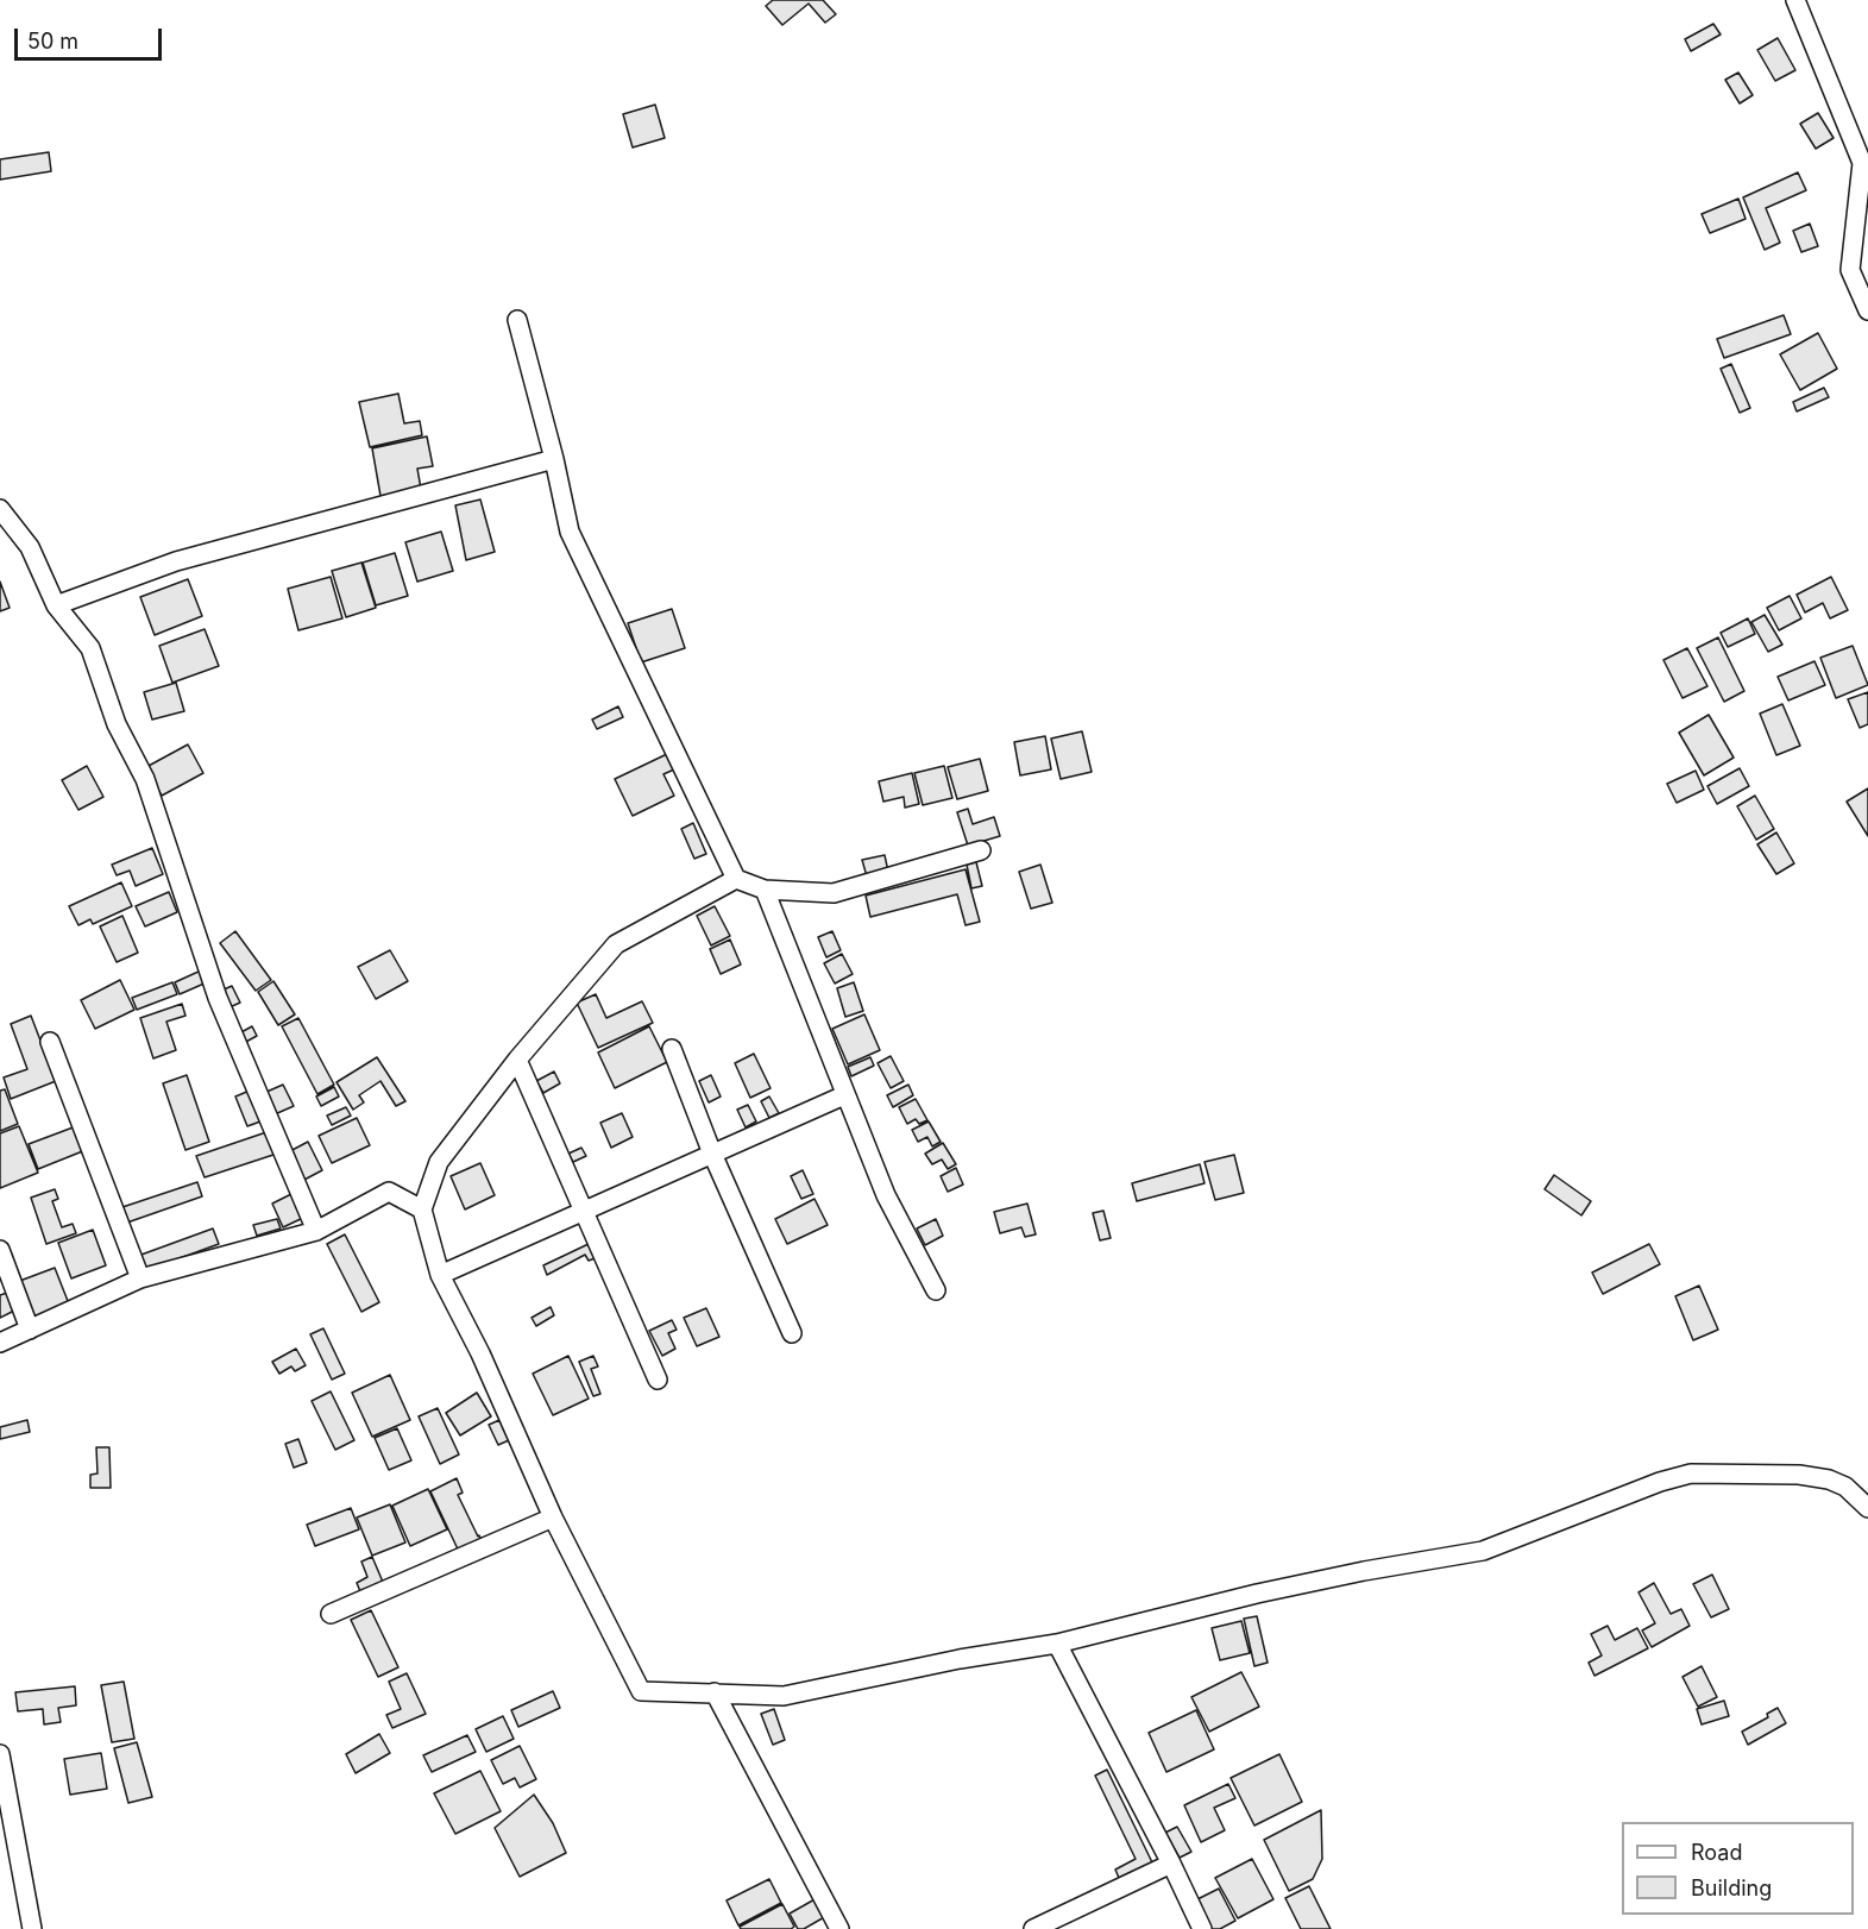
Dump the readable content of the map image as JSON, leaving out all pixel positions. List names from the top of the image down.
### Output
{
  "legend": ["Road", "Building"],
  "scale_bar": "50 m"
}
